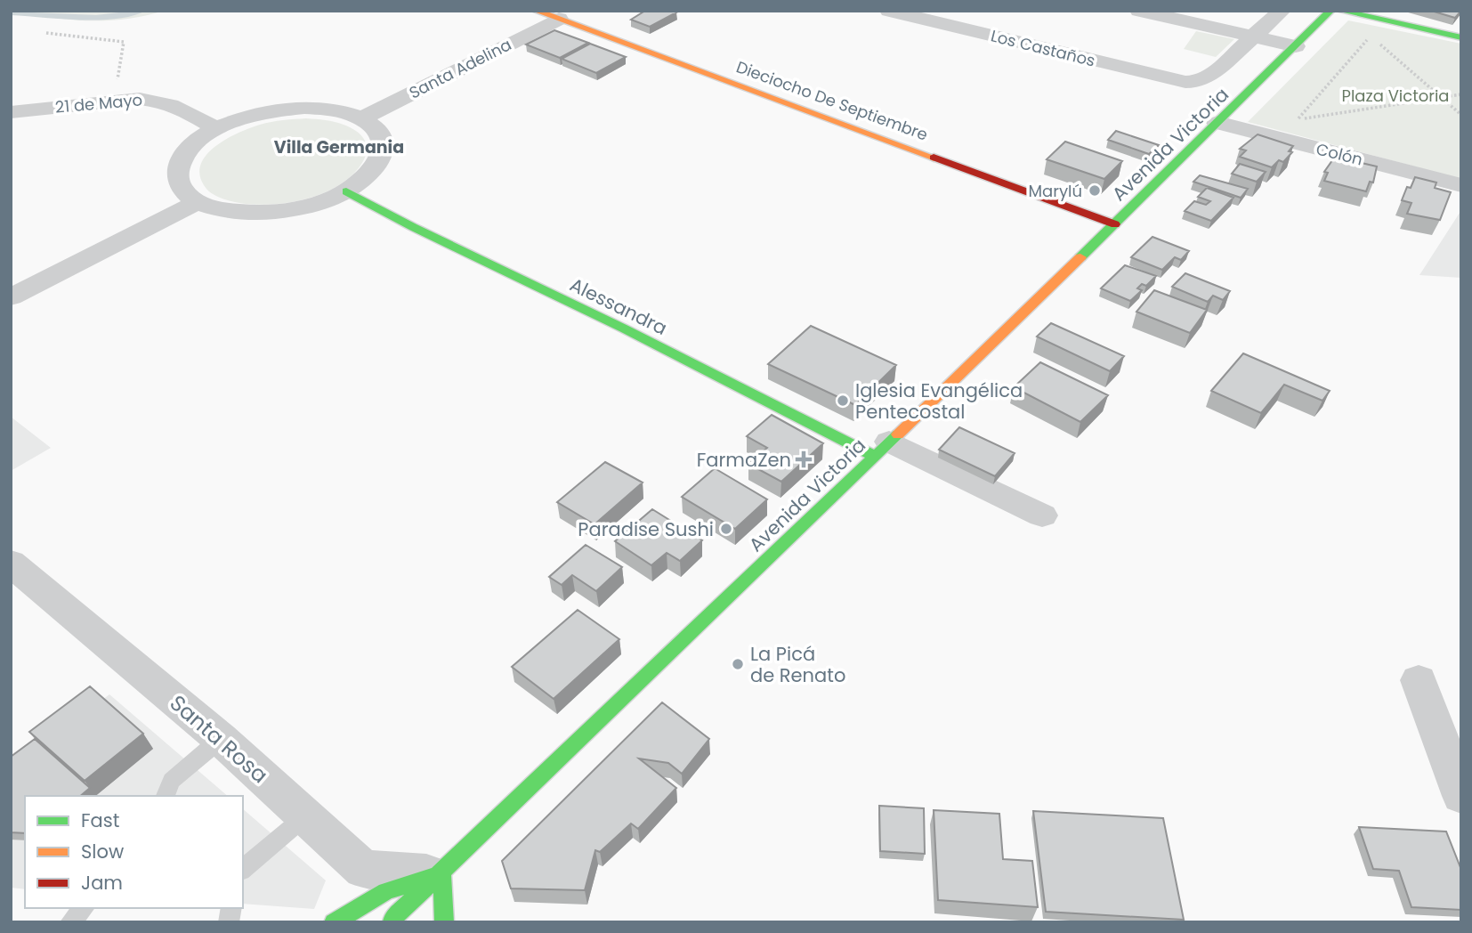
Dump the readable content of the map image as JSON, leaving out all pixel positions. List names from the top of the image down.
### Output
{
  "streets": {
    "street": [
      "Los Castaños",
      "Santa Adelina",
      "Dieciocho De Septiembre",
      "21 de Mayo",
      "Avenida Victoria",
      "Colón",
      "Alessandra",
      "Santa Rosa"
    ]
  },
  "crossings": [
    ["Santa Adelina", "Dieciocho De Septiembre"],
    ["Dieciocho De Septiembre", "Avenida Victoria"],
    ["Avenida Victoria", "Colón"],
    ["Avenida Victoria", "Alessandra"],
    ["Avenida Victoria", "Santa Rosa"]
  ],
  "districts": ["Villa Germania"],
  "parks": ["Plaza Victoria"],
  "places": {
    "other": [
      "Marylú",
      "Iglesia Evangélica Pentecostal",
      "Paradise Sushi",
      "La Picá de Renato"
    ],
    "health": ["FarmaZen"]
  },
  "legend": ["Fast", "Slow", "Jam"]
}
